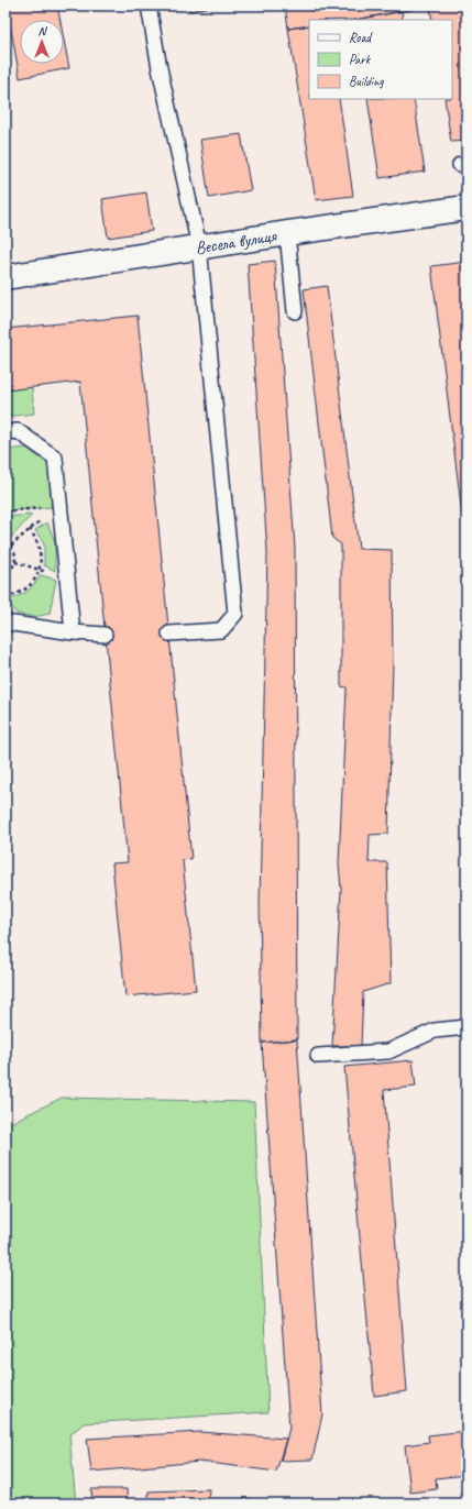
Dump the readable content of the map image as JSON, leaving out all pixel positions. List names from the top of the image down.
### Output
{
  "streets": {
    "street": ["Весела вулиця"]
  },
  "legend": ["Road", "Park", "Building"],
  "north": "top"
}
